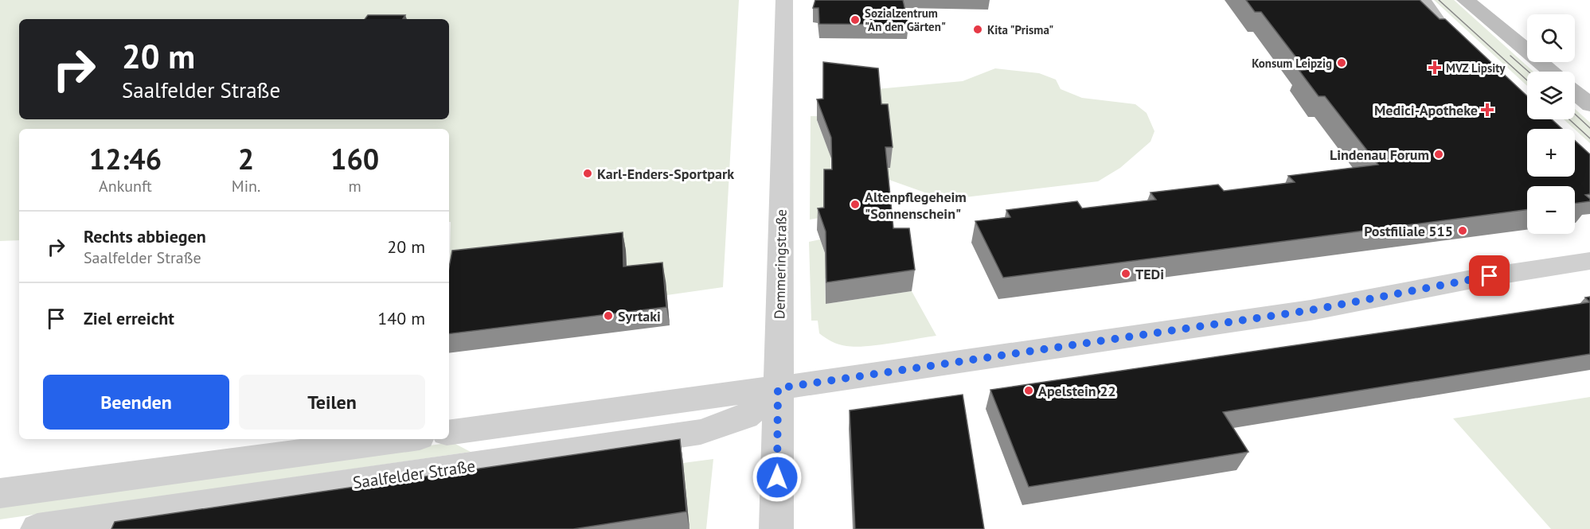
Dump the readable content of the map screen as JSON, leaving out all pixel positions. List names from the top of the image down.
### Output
{
  "streets": {
    "street": ["Demmeringstraße", "Saalfelder Straße"]
  },
  "crossings": [
    ["Demmeringstraße", "Saalfelder Straße"]
  ],
  "places": {
    "other": [
      "Sozialzentrum \"An den Gärten\"",
      "Kita \"Prisma\"",
      "Konsum Leipzig",
      "Lindenau Forum",
      "Karl-Enders-Sportpark",
      "Altenpflegeheim \"Sonnenschein\"",
      "Postfiliale 515",
      "TEDi",
      "Syrtaki",
      "Apelstein 22"
    ],
    "health": ["MVZ Lipsity", "Medici-Apotheke"]
  },
  "page": {
    "map_buttons": ["+", "−"],
    "turn": ["20 m", "Saalfelder Straße"],
    "eta": [
      "12:46",
      "Ankunft",
      "2",
      "Min.",
      "160",
      "m"
    ],
    "list": [
      {
        "name": "Rechts abbiegen",
        "note": "Saalfelder Straße",
        "value": "20 m"
      },
      {
        "name": "Ziel erreicht",
        "value": "140 m"
      }
    ],
    "buttons": ["Beenden", "Teilen"]
  }
}
